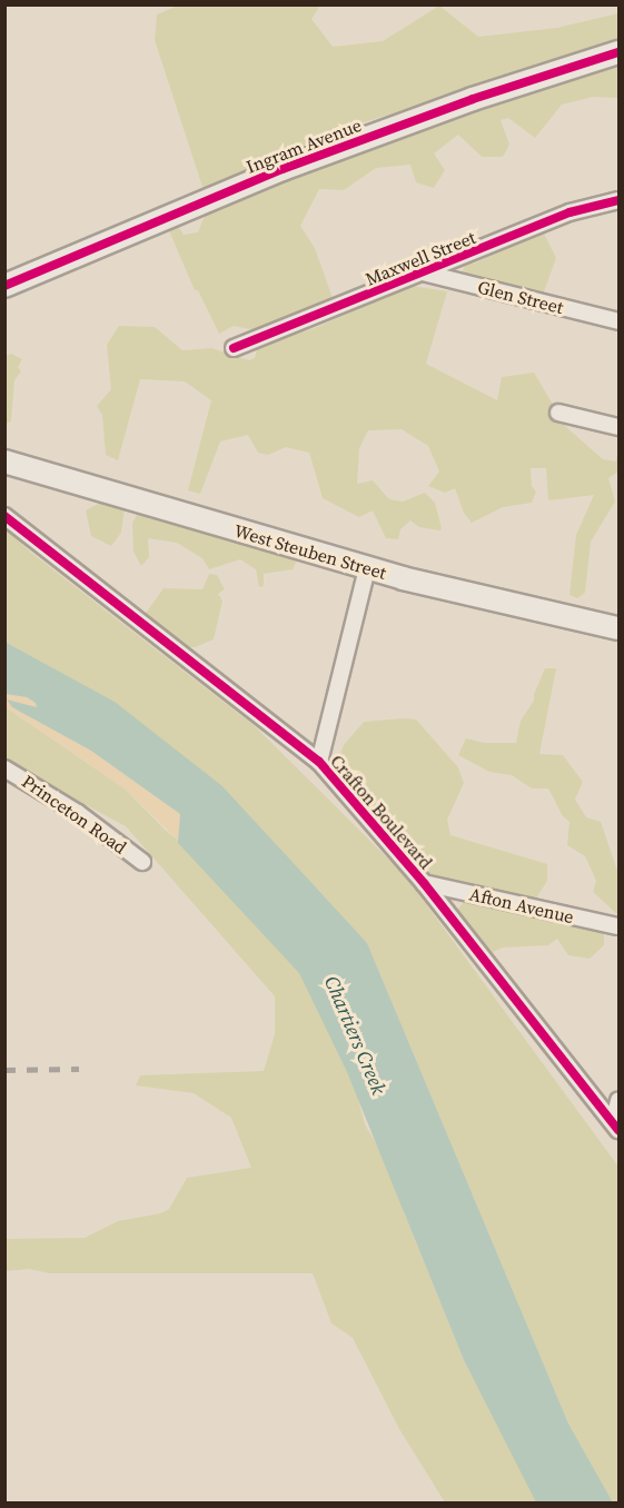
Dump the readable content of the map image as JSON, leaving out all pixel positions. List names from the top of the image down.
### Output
{
  "streets": {
    "street": [
      "Ingram Avenue",
      "Maxwell Street",
      "Glen Street",
      "West Steuben Street",
      "Crafton Boulevard",
      "Princeton Road",
      "Afton Avenue"
    ]
  },
  "crossings": [
    ["Maxwell Street", "Glen Street"],
    ["Crafton Boulevard", "Afton Avenue"]
  ],
  "water": ["Chartiers Creek"]
}
